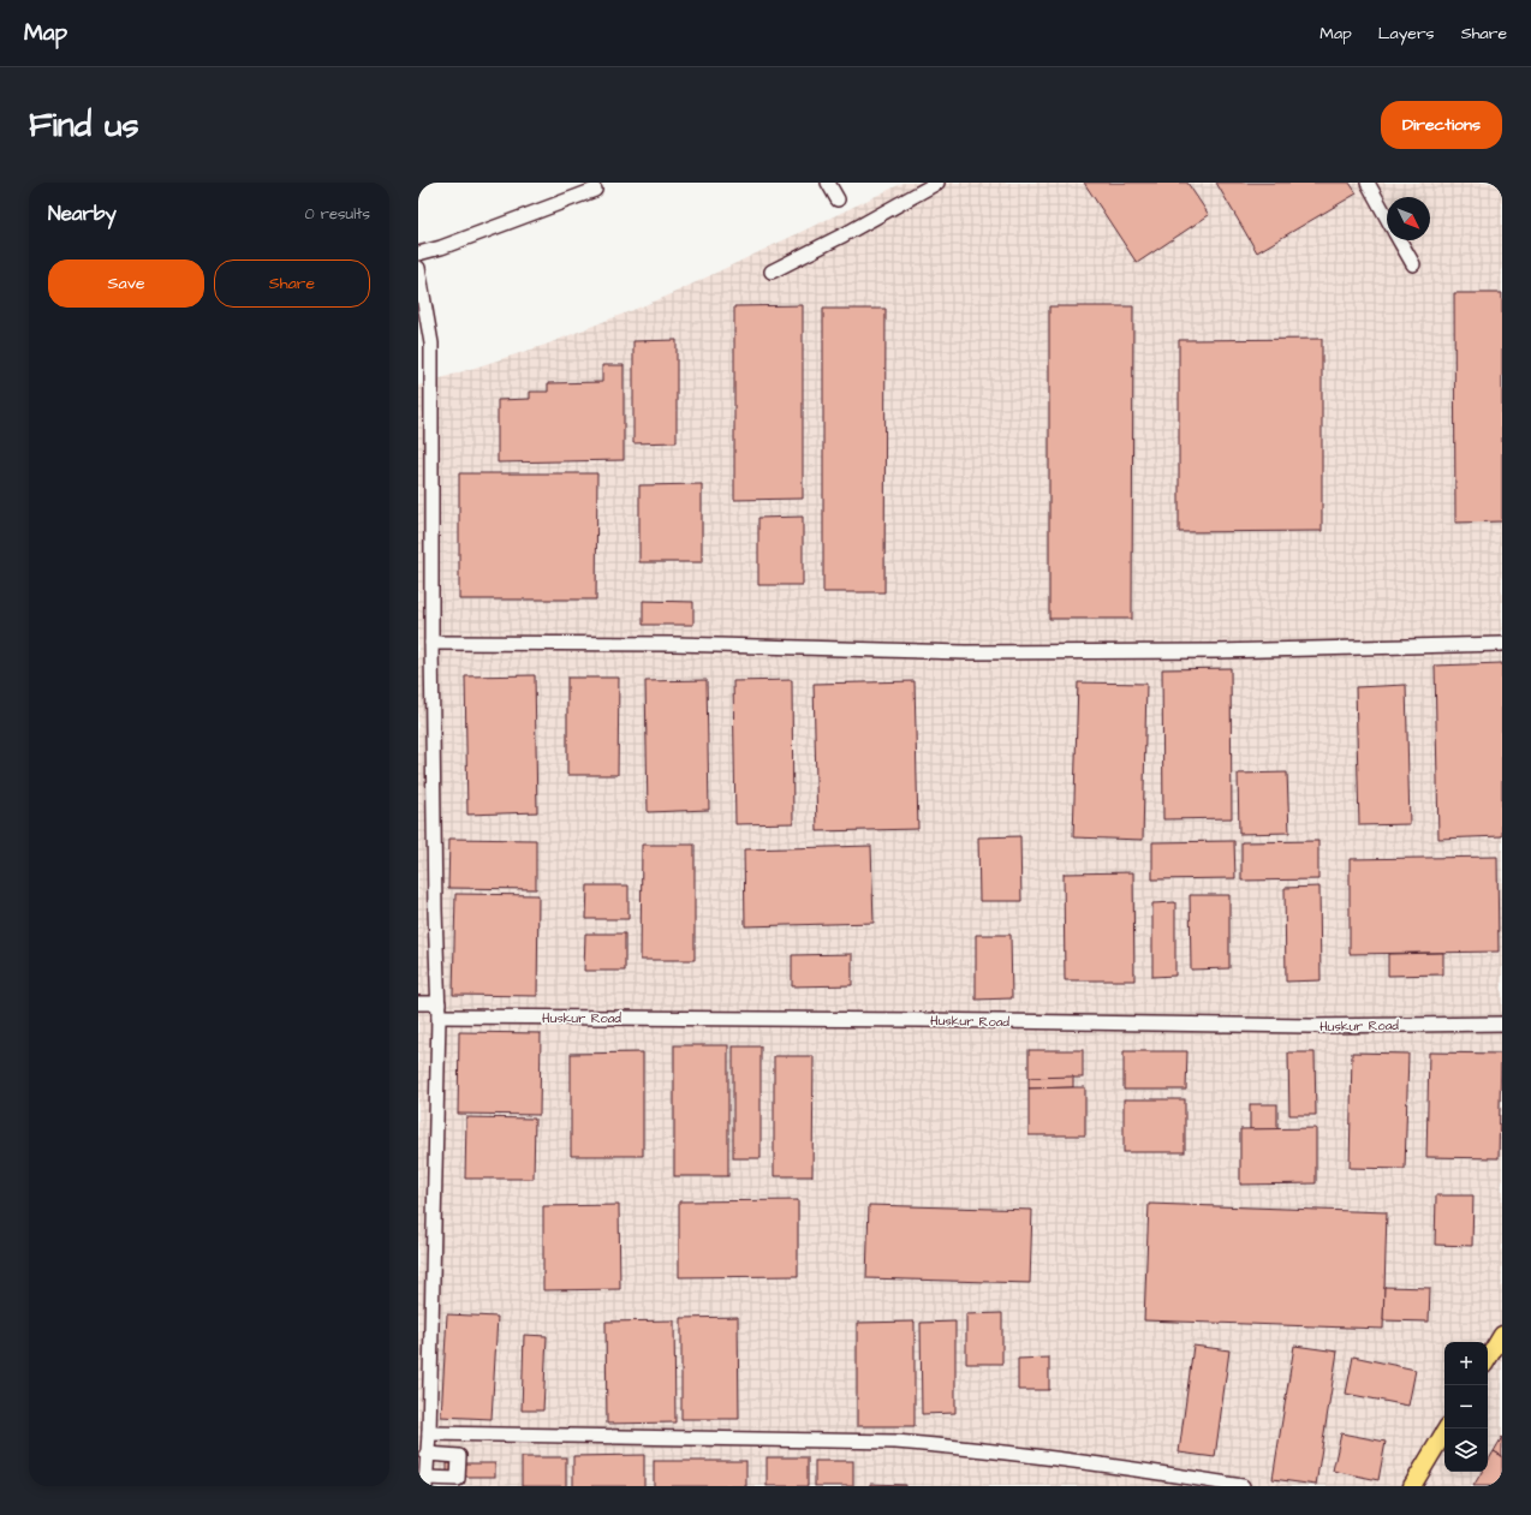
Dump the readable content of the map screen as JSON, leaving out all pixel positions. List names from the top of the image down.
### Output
{
  "streets": {
    "street": ["Huskur Road"]
  },
  "north": "bottom right",
  "page": {
    "header": "Map",
    "nav": ["Map", "Layers", "Share"],
    "buttons": [
      "Directions",
      ["Save", "Share"]
    ],
    "title": "Find us",
    "heading": ["Nearby", "0 results"],
    "map_buttons": ["+", "−"]
  }
}
